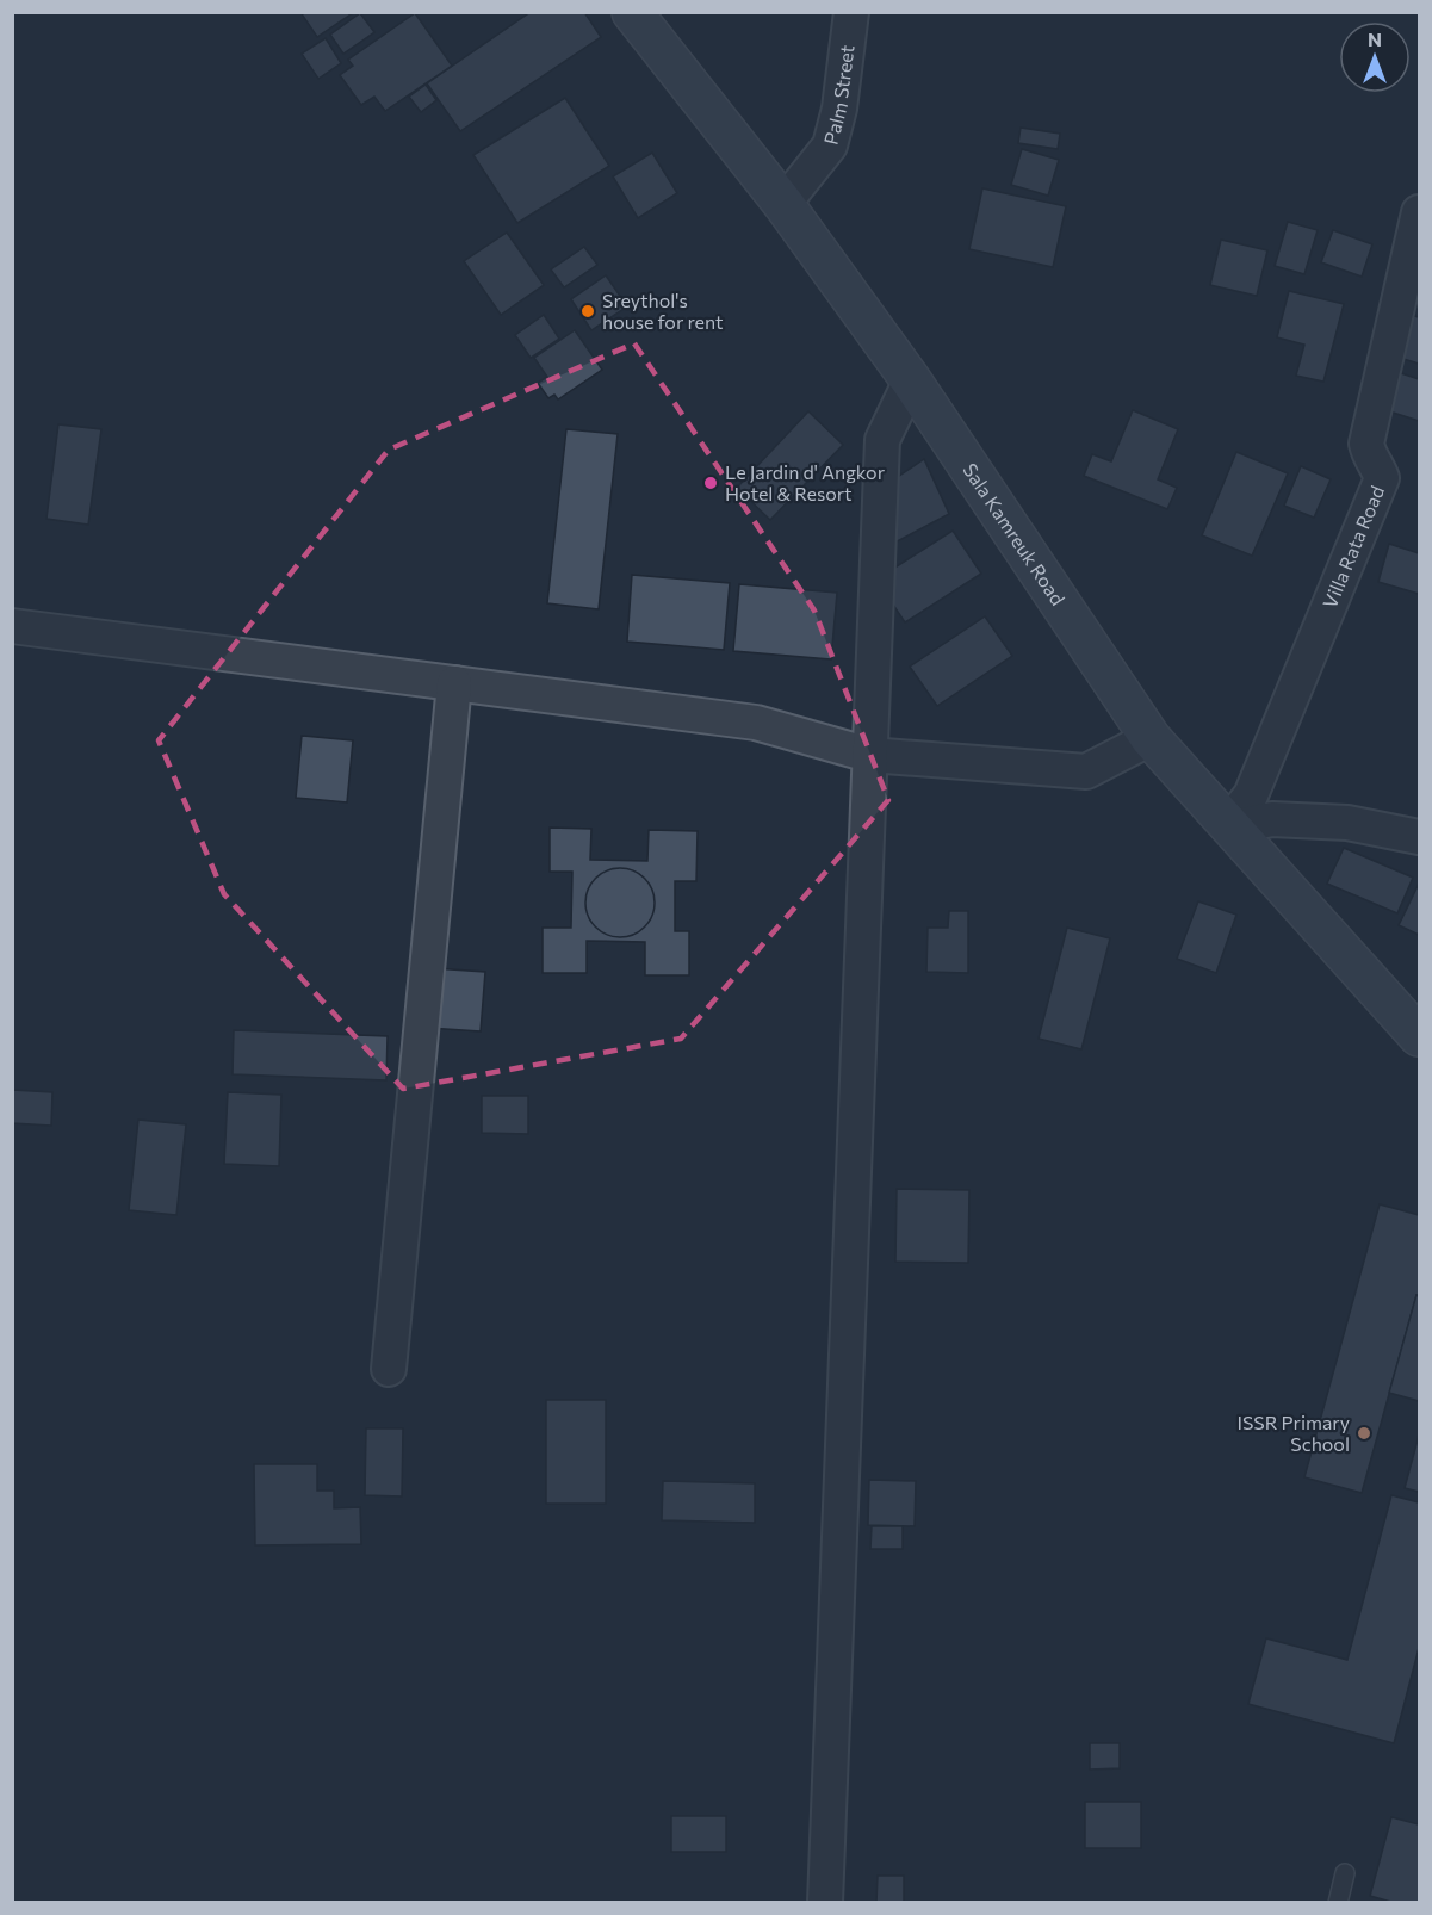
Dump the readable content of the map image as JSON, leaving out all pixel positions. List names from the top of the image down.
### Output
{
  "streets": {
    "street": ["Palm Street", "Sala Kamreuk Road", "Villa Rata Road"]
  },
  "crossings": [
    ["Palm Street", "Sala Kamreuk Road"],
    ["Sala Kamreuk Road", "Villa Rata Road"]
  ],
  "places": ["Sreythol's house for rent", "Le Jardin d' Angkor Hotel & Resort", "ISSR Primary School"],
  "north": "top"
}
